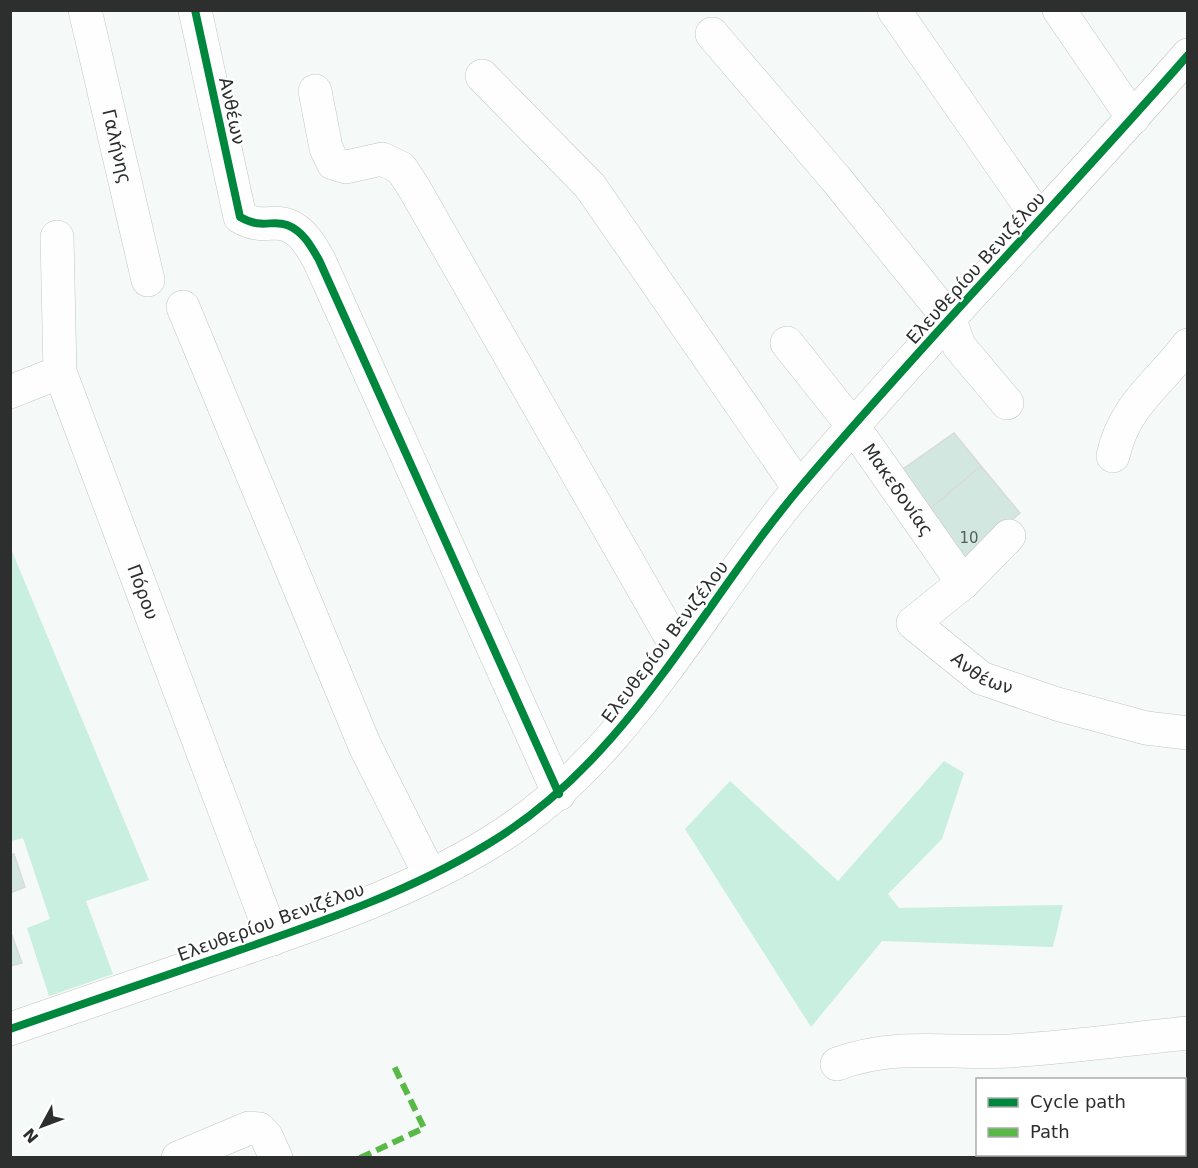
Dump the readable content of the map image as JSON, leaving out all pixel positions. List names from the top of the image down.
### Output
{
  "streets": {
    "street": [
      "Ανθέων",
      "Γαλήνης",
      "Ελευθερίου Βενιζέλου",
      "Μακεδονίας",
      "Πόρου"
    ]
  },
  "crossings": [
    ["Ανθέων", "Ελευθερίου Βενιζέλου"],
    ["Ανθέων", "Μακεδονίας"],
    ["Ελευθερίου Βενιζέλου", "Μακεδονίας"],
    ["Ελευθερίου Βενιζέλου", "Πόρου"]
  ],
  "house_numbers": ["10"],
  "legend": ["Cycle path", "Path"],
  "north": "bottom left"
}
